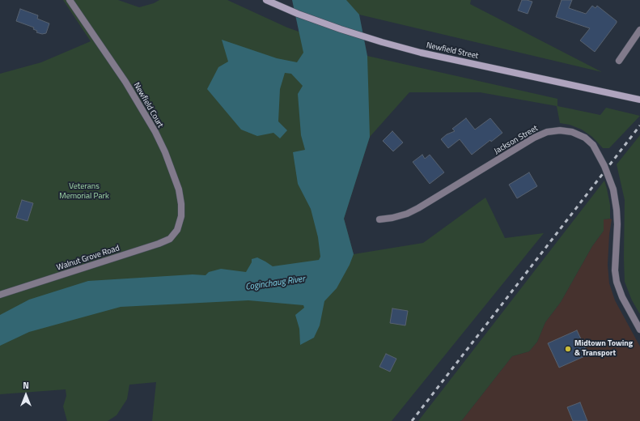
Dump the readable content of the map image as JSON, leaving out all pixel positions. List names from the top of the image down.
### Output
{
  "streets": {
    "main road": ["Newfield Street"],
    "street": ["Newfield Court", "Jackson Street", "Walnut Grove Road"]
  },
  "crossings": [
    ["Newfield Court", "Walnut Grove Road"]
  ],
  "water": ["Coginchaug River"],
  "parks": ["Veterans Memorial Park"],
  "places": ["Midtown Towing & Transport"],
  "north": "top"
}
